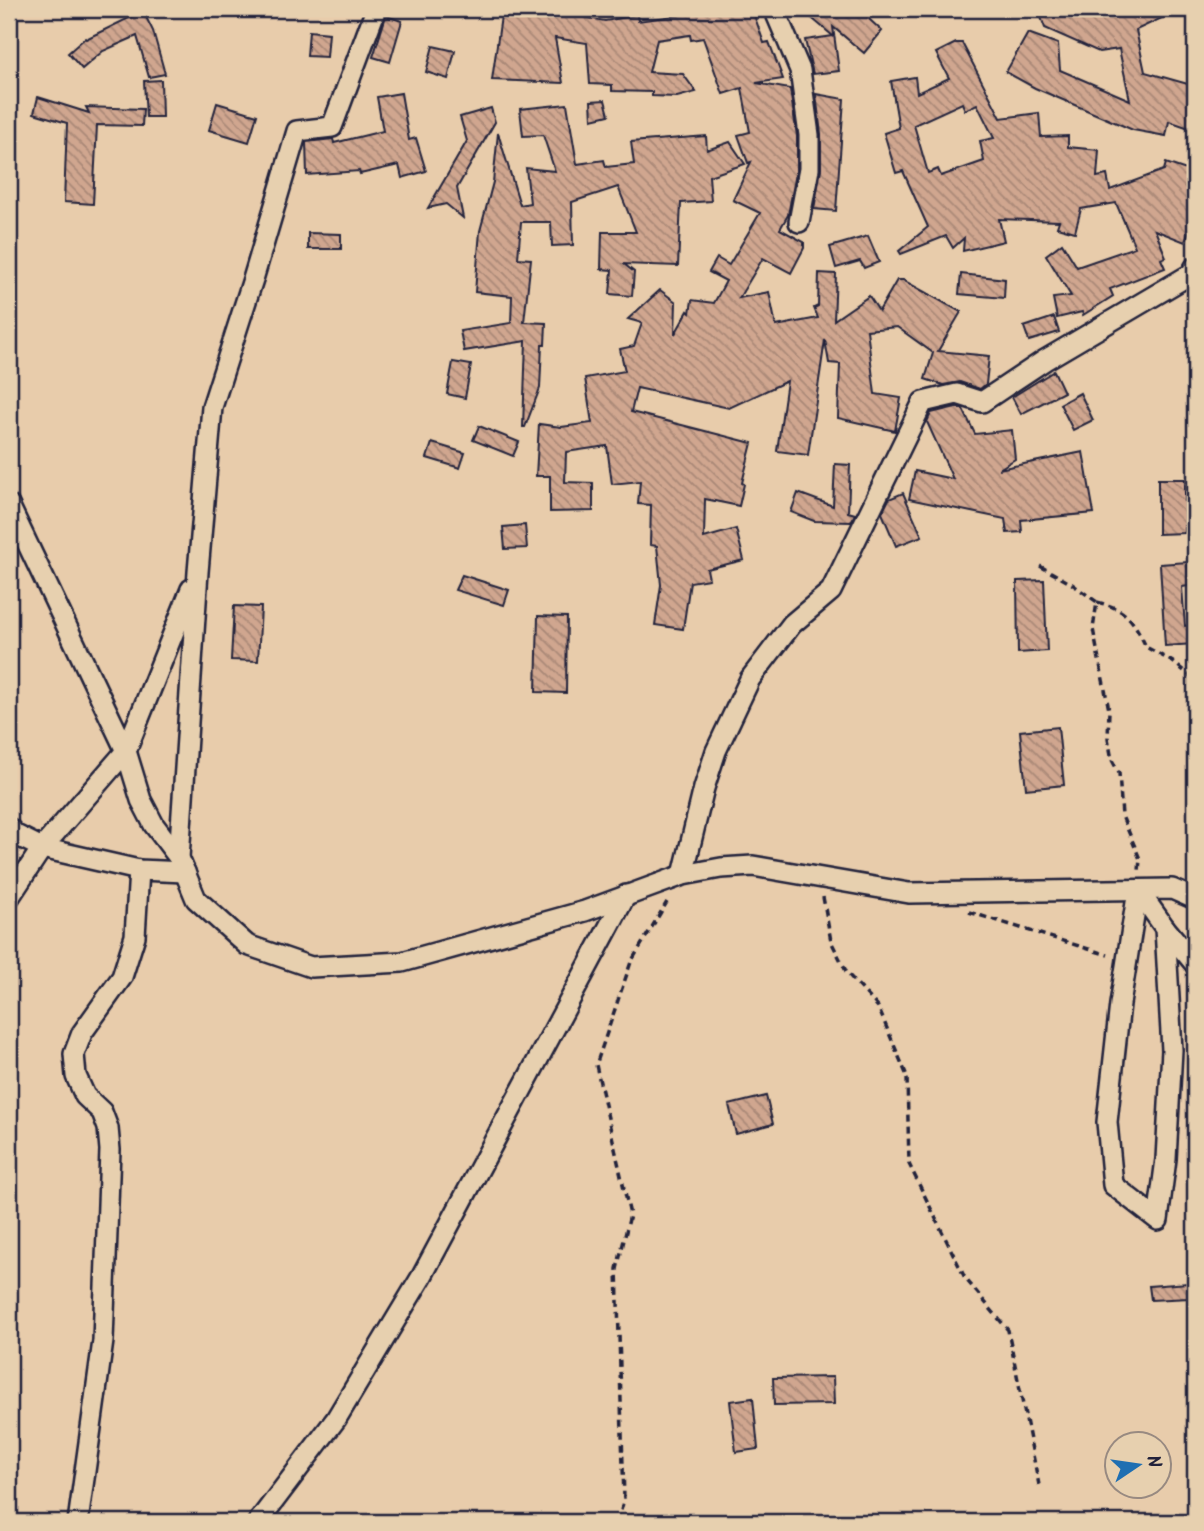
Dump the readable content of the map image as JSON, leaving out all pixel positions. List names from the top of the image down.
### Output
{
  "north": "right"
}
